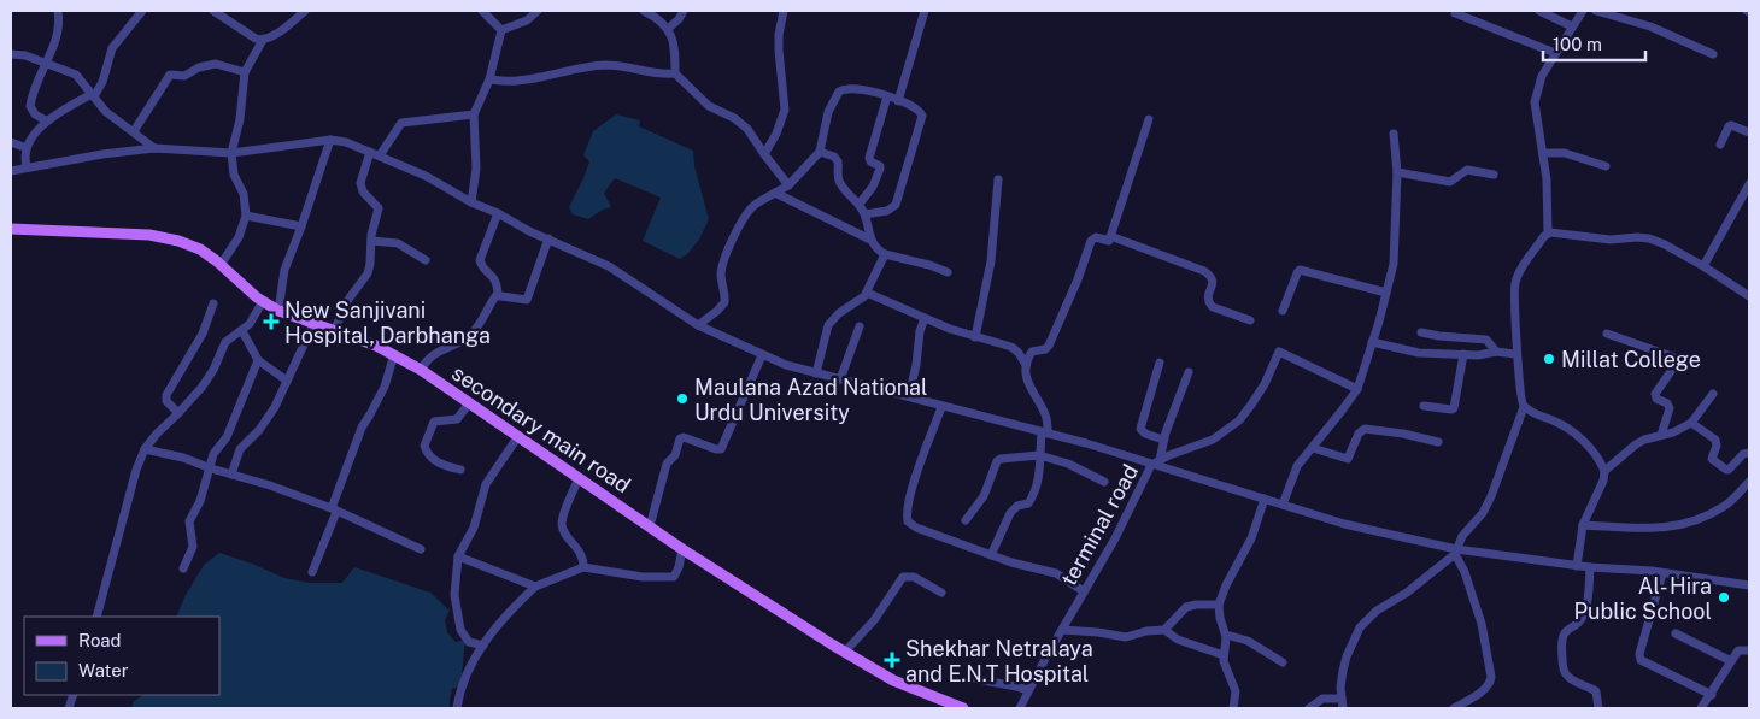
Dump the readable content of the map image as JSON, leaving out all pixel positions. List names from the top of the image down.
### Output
{
  "streets": {
    "main road": ["secondary main road"],
    "street": ["terminal road"]
  },
  "places": {
    "health": ["New Sanjivani Hospital, Darbhanga", "Shekhar Netralaya and E.N.T Hospital"],
    "other": ["Millat College", "Maulana Azad National Urdu University", "Al- Hira Public School"]
  },
  "legend": ["Road", "Water"],
  "scale_bar": "100 m"
}
